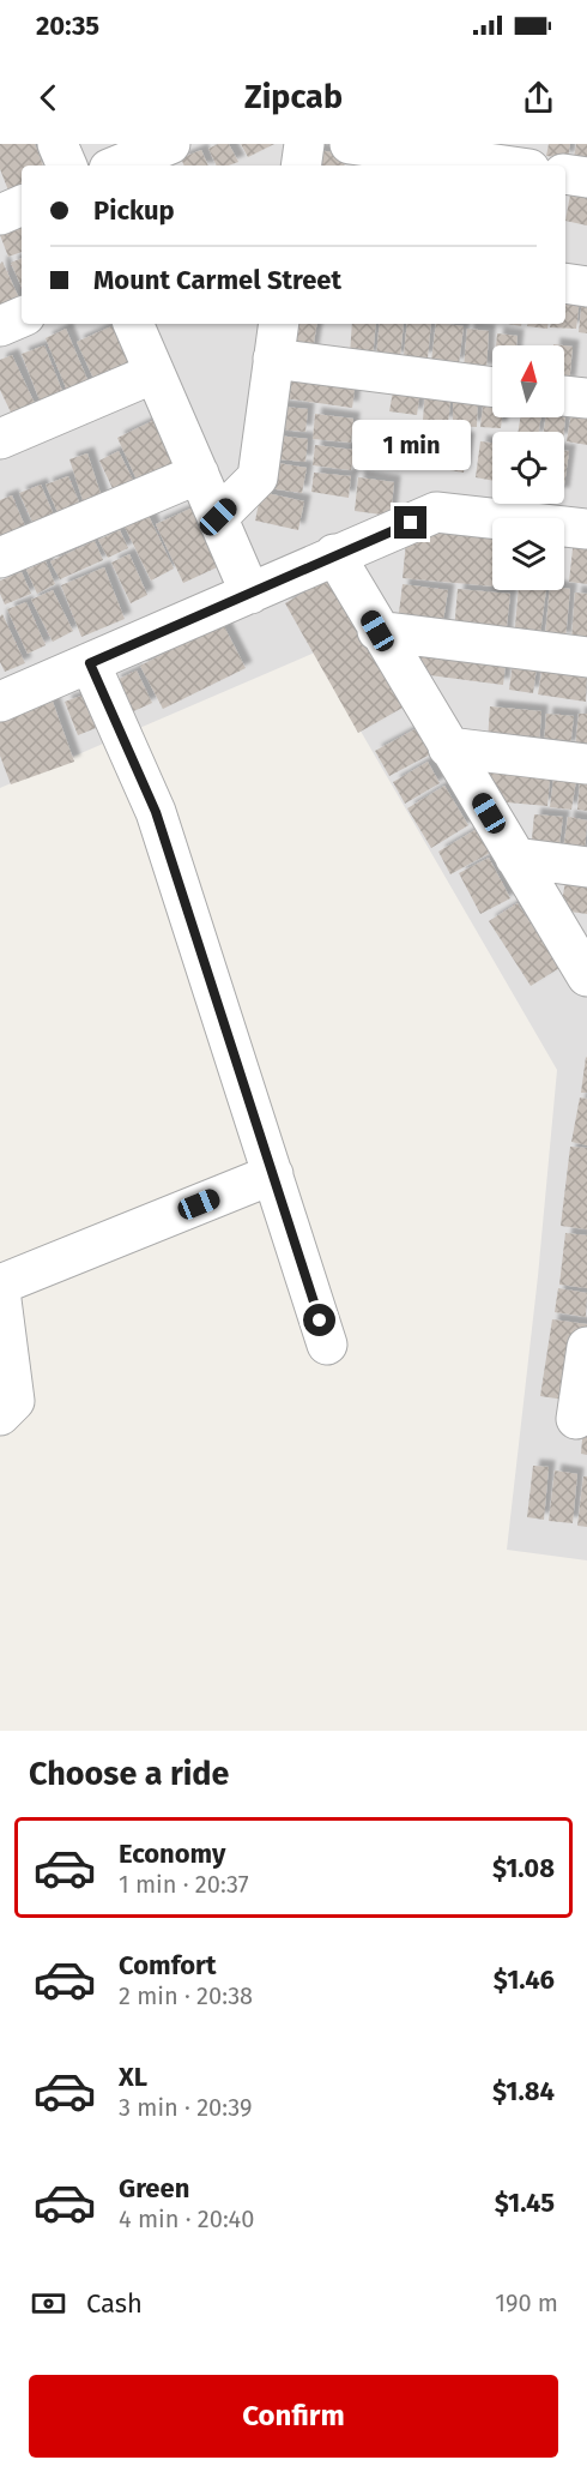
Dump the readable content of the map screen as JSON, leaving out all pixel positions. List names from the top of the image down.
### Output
{
  "north": "top",
  "page": {
    "status": "20:35",
    "header": "Zipcab",
    "banner": ["Pickup", "Mount Carmel Street"],
    "bubble": "1 min",
    "heading": "Choose a ride",
    "list": [
      {
        "name": "Economy",
        "note": "1 min · 20:37",
        "value": "$1.08"
      },
      {
        "name": "Comfort",
        "note": "2 min · 20:38",
        "value": "$1.46"
      },
      {
        "name": "XL",
        "note": "3 min · 20:39",
        "value": "$1.84"
      },
      {
        "name": "Green",
        "note": "4 min · 20:40",
        "value": "$1.45"
      }
    ],
    "pay": ["Cash", "190 m"],
    "buttons": "Confirm"
  }
}
